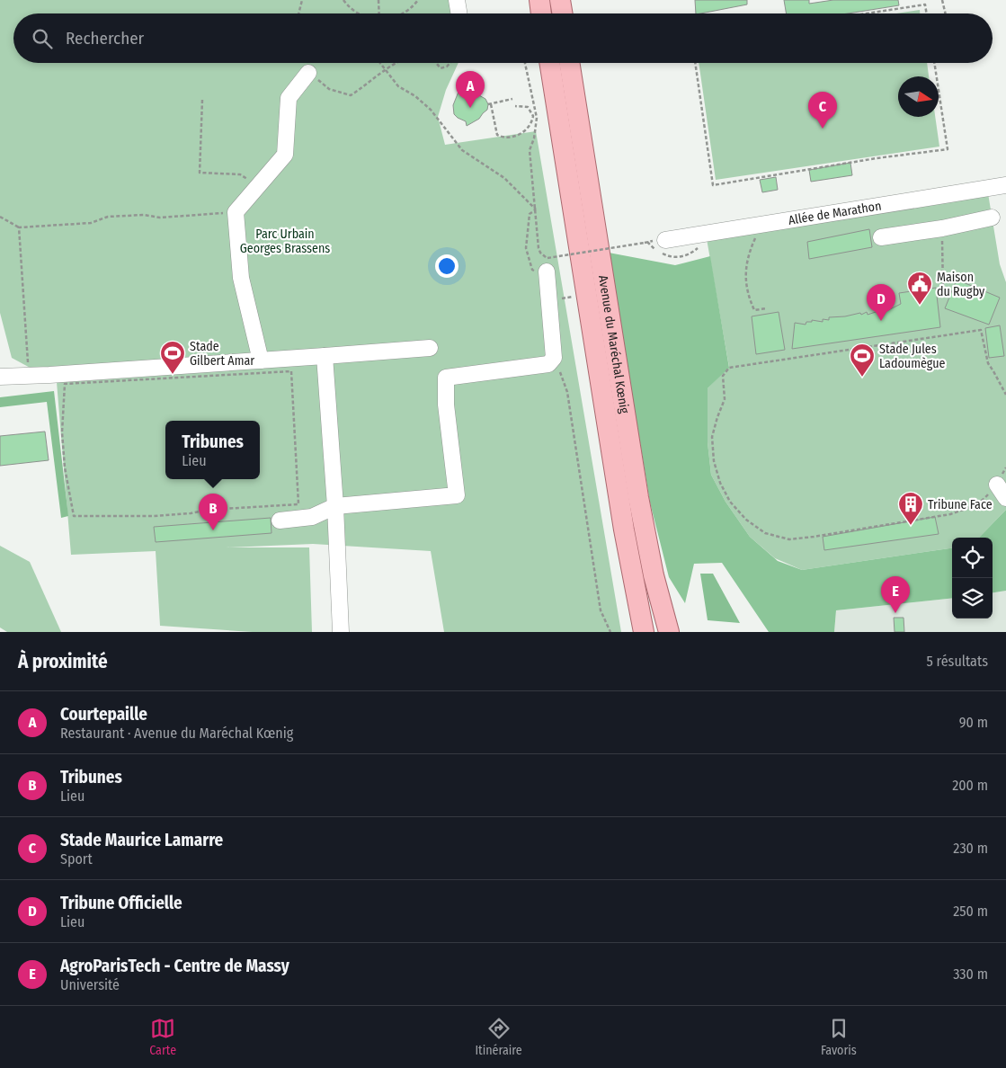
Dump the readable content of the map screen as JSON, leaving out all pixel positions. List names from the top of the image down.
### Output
{
  "streets": {
    "main road": ["Avenue du Maréchal Kœnig"],
    "lane": ["Allée de Marathon"]
  },
  "parks": ["Parc Urbain Georges Brassens"],
  "places": {
    "public building": ["Maison du Rugby"],
    "sports": ["Stade Gilbert Amar", "Stade Jules Ladoumègue"],
    "building": ["Tribune Face"]
  },
  "north": "right",
  "page": {
    "search": "Rechercher",
    "pins": [
      "A",
      "C",
      "D",
      "B",
      "E"
    ],
    "popup": ["Tribunes", "Lieu"],
    "heading": ["À proximité", "5 résultats"],
    "list": [
      {
        "mark": "A",
        "name": "Courtepaille",
        "note": "Restaurant · Avenue du Maréchal Kœnig",
        "value": "90 m"
      },
      {
        "mark": "B",
        "name": "Tribunes",
        "note": "Lieu",
        "value": "200 m"
      },
      {
        "mark": "C",
        "name": "Stade Maurice Lamarre",
        "note": "Sport",
        "value": "230 m"
      },
      {
        "mark": "D",
        "name": "Tribune Officielle",
        "note": "Lieu",
        "value": "250 m"
      },
      {
        "mark": "E",
        "name": "AgroParisTech - Centre de Massy",
        "note": "Université",
        "value": "330 m"
      }
    ],
    "nav": ["Carte", "Itinéraire", "Favoris"]
  }
}
